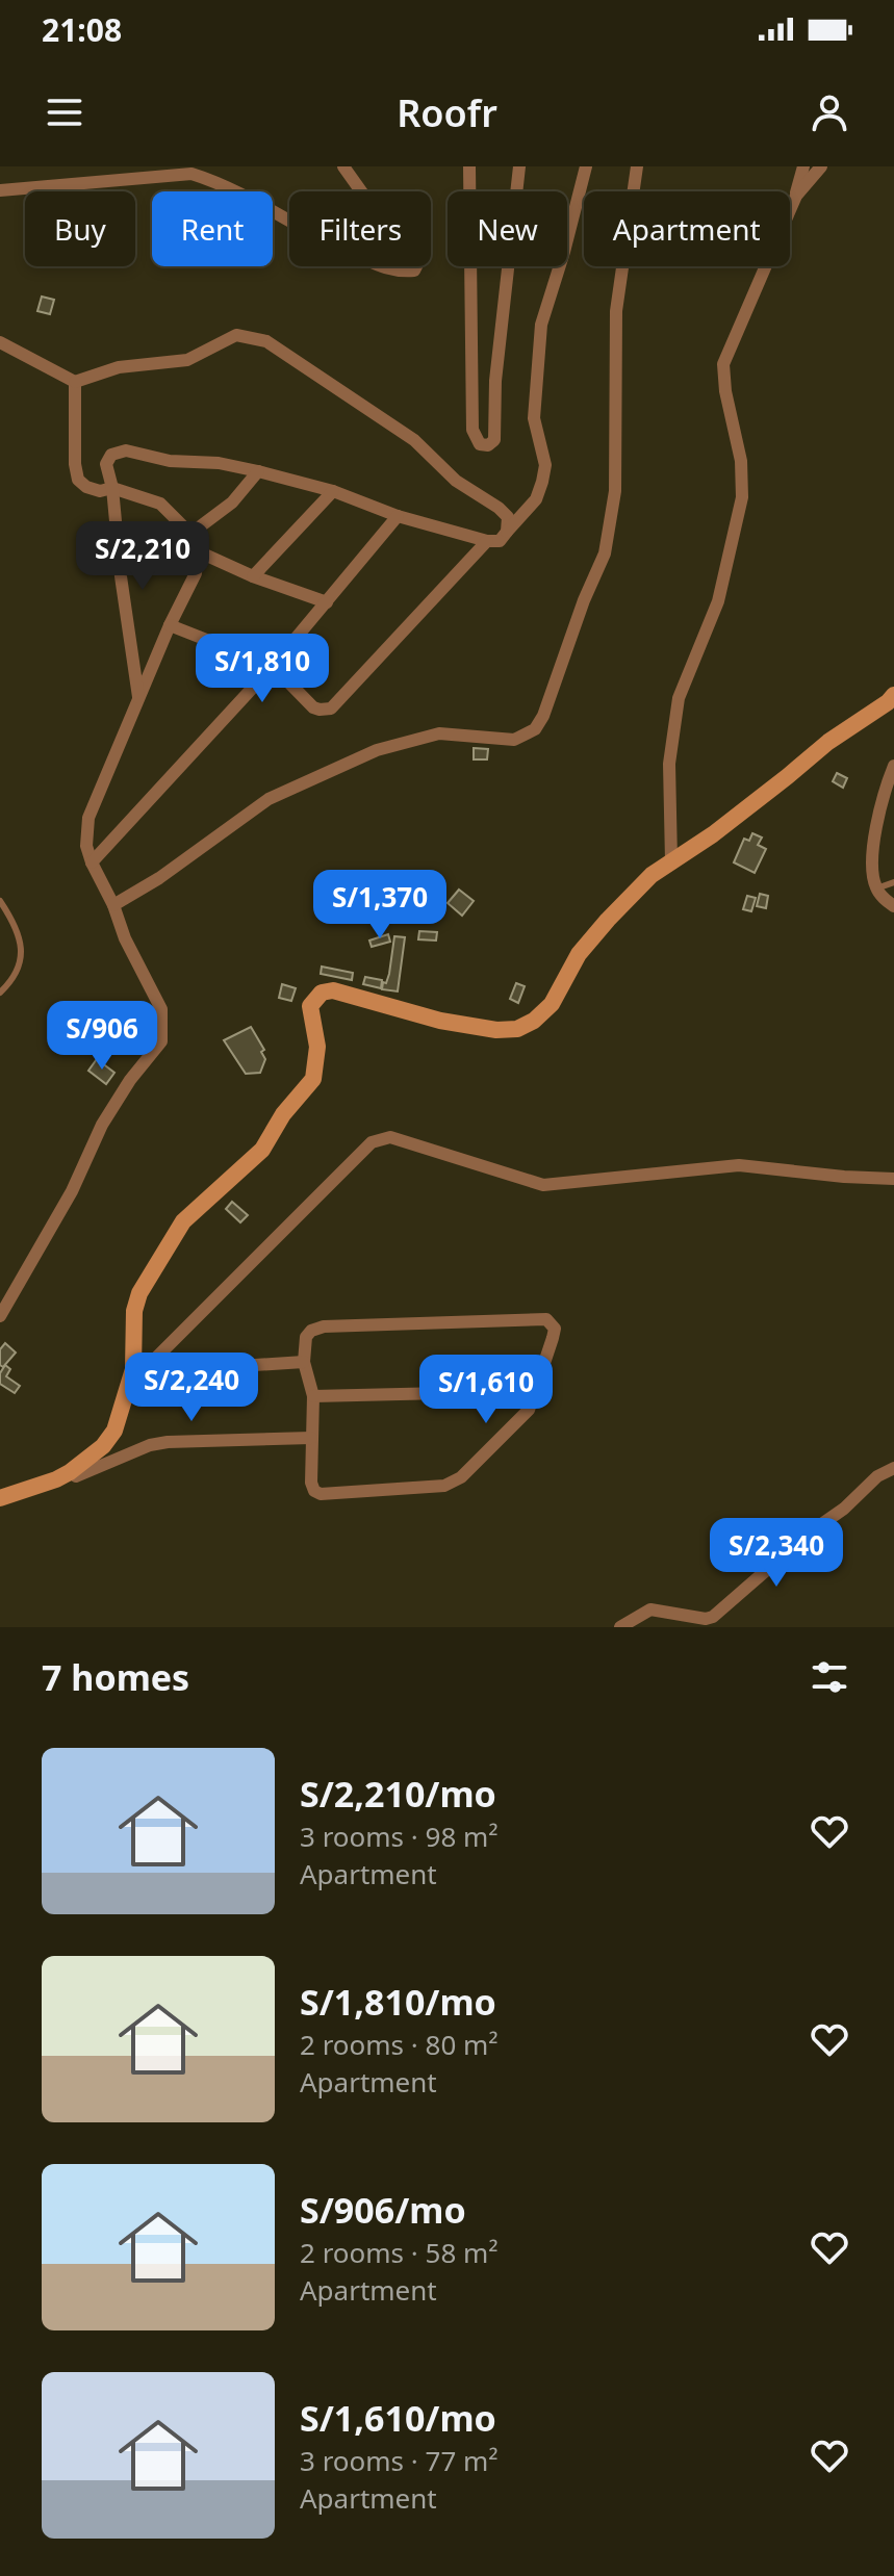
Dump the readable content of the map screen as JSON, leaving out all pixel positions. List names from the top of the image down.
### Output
{
  "page": {
    "status": "21:08",
    "header": "Roofr",
    "chip": [
      "Buy",
      "Rent",
      "Filters",
      "New",
      "Apartment"
    ],
    "price": [
      "S/2,210",
      "S/1,810",
      "S/1,370",
      "S/906",
      "S/2,240",
      "S/1,610",
      "S/2,340"
    ],
    "heading": "7 homes",
    "list": [
      {
        "name": "S/2,210/mo",
        "note": "3 rooms · 98 m² · Apartment"
      },
      {
        "name": "S/1,810/mo",
        "note": "2 rooms · 80 m² · Apartment"
      },
      {
        "name": "S/906/mo",
        "note": "2 rooms · 58 m² · Apartment"
      },
      {
        "name": "S/1,610/mo",
        "note": "3 rooms · 77 m² · Apartment"
      }
    ]
  }
}
